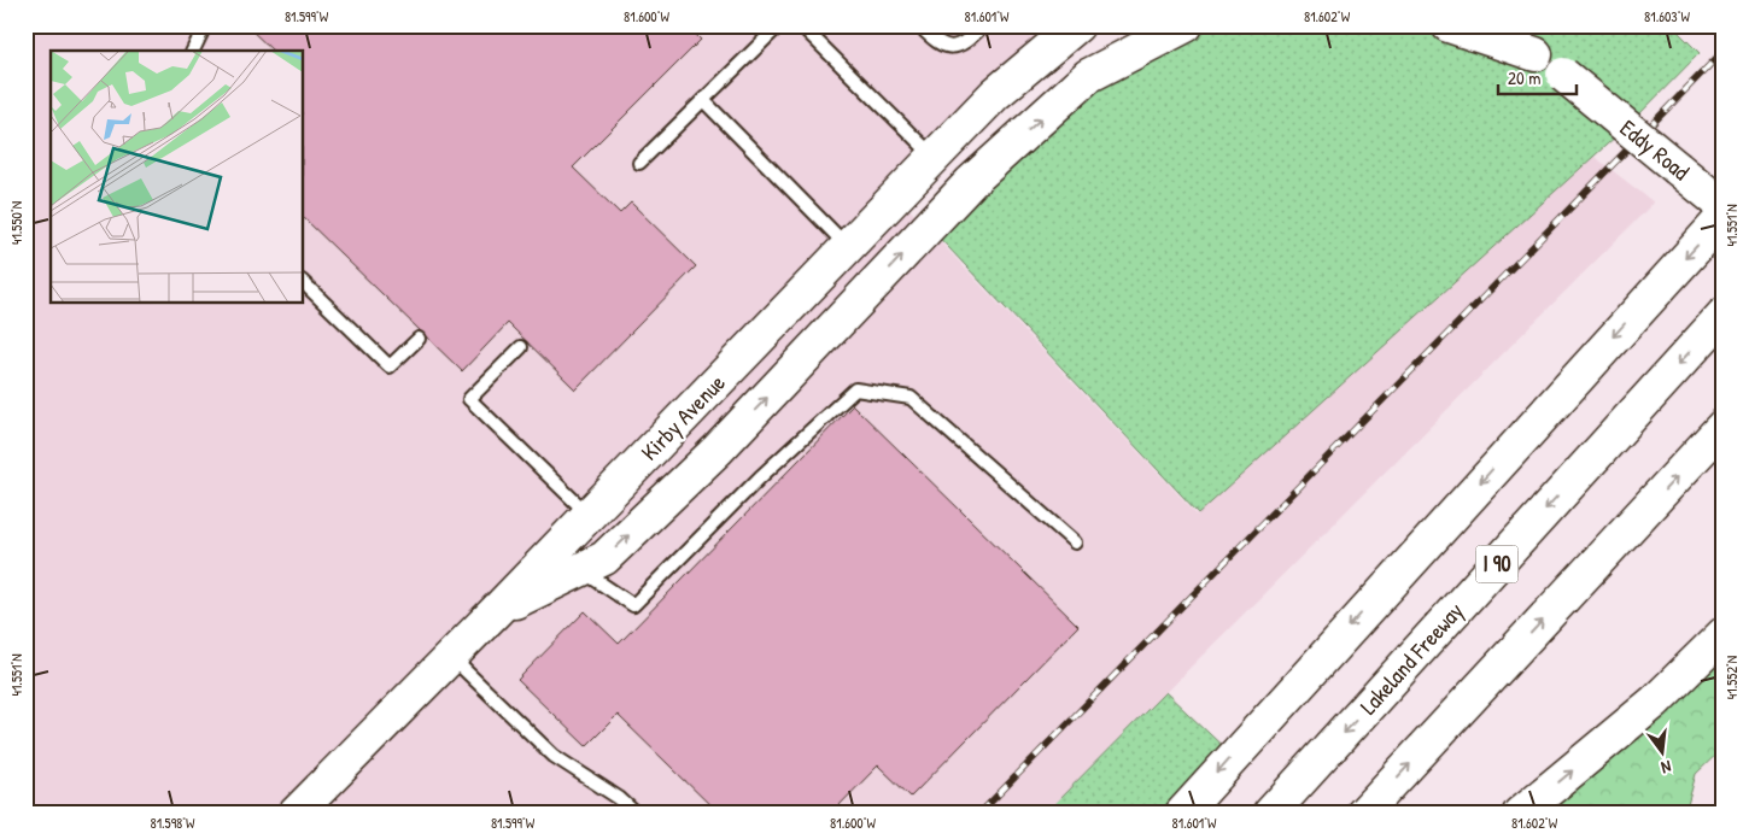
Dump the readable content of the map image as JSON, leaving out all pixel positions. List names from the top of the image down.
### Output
{
  "streets": {
    "main road": [
      "Eddy Road",
      "Kirby Avenue",
      "I 90",
      "Lakeland Freeway"
    ]
  },
  "scale_bar": "20 m",
  "north": "bottom",
  "coordinates": [
    "81.599°W",
    "81.600°W",
    "81.601°W",
    "81.602°W",
    "81.603°W",
    "41.550°N",
    "41.551°N",
    "41.552°N",
    "81.598°W"
  ]
}
